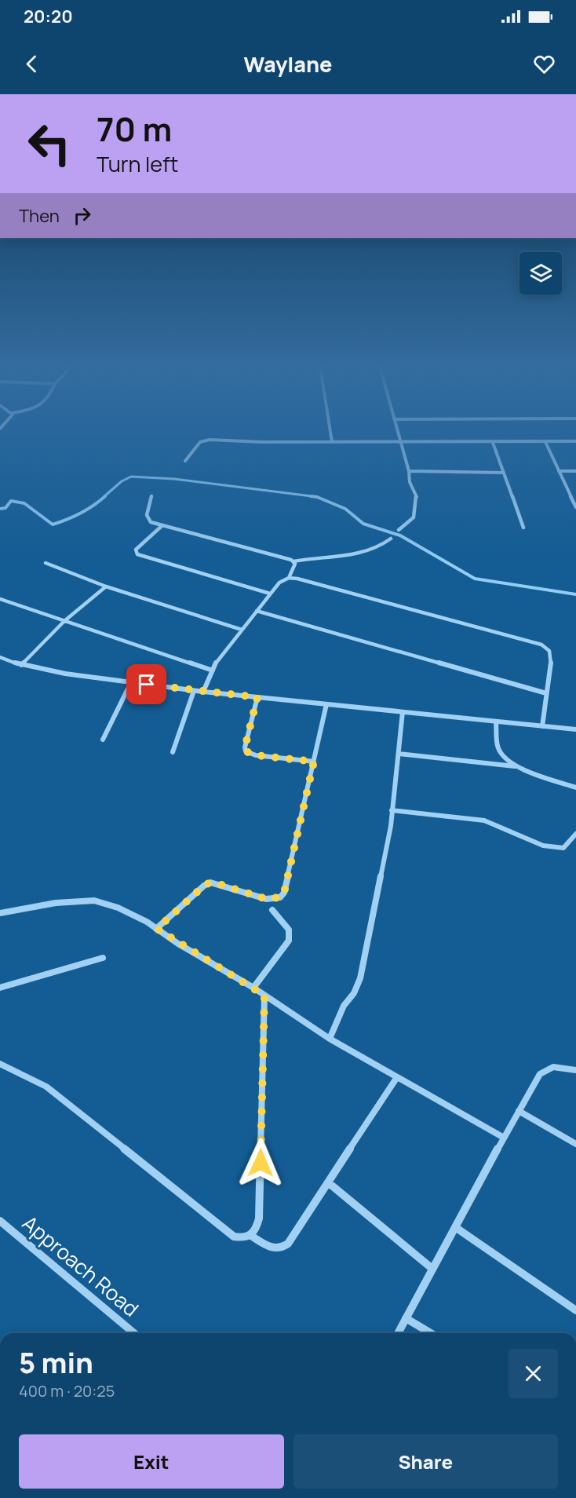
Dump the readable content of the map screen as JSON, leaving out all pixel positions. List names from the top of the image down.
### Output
{
  "streets": {
    "street": ["Approach Road"]
  },
  "page": {
    "status": "20:20",
    "header": "Waylane",
    "turn": ["70 m", "Turn left"],
    "then": "Then",
    "heading": ["5 min", "400 m · 20:25"],
    "buttons": ["Exit", "Share"]
  }
}
